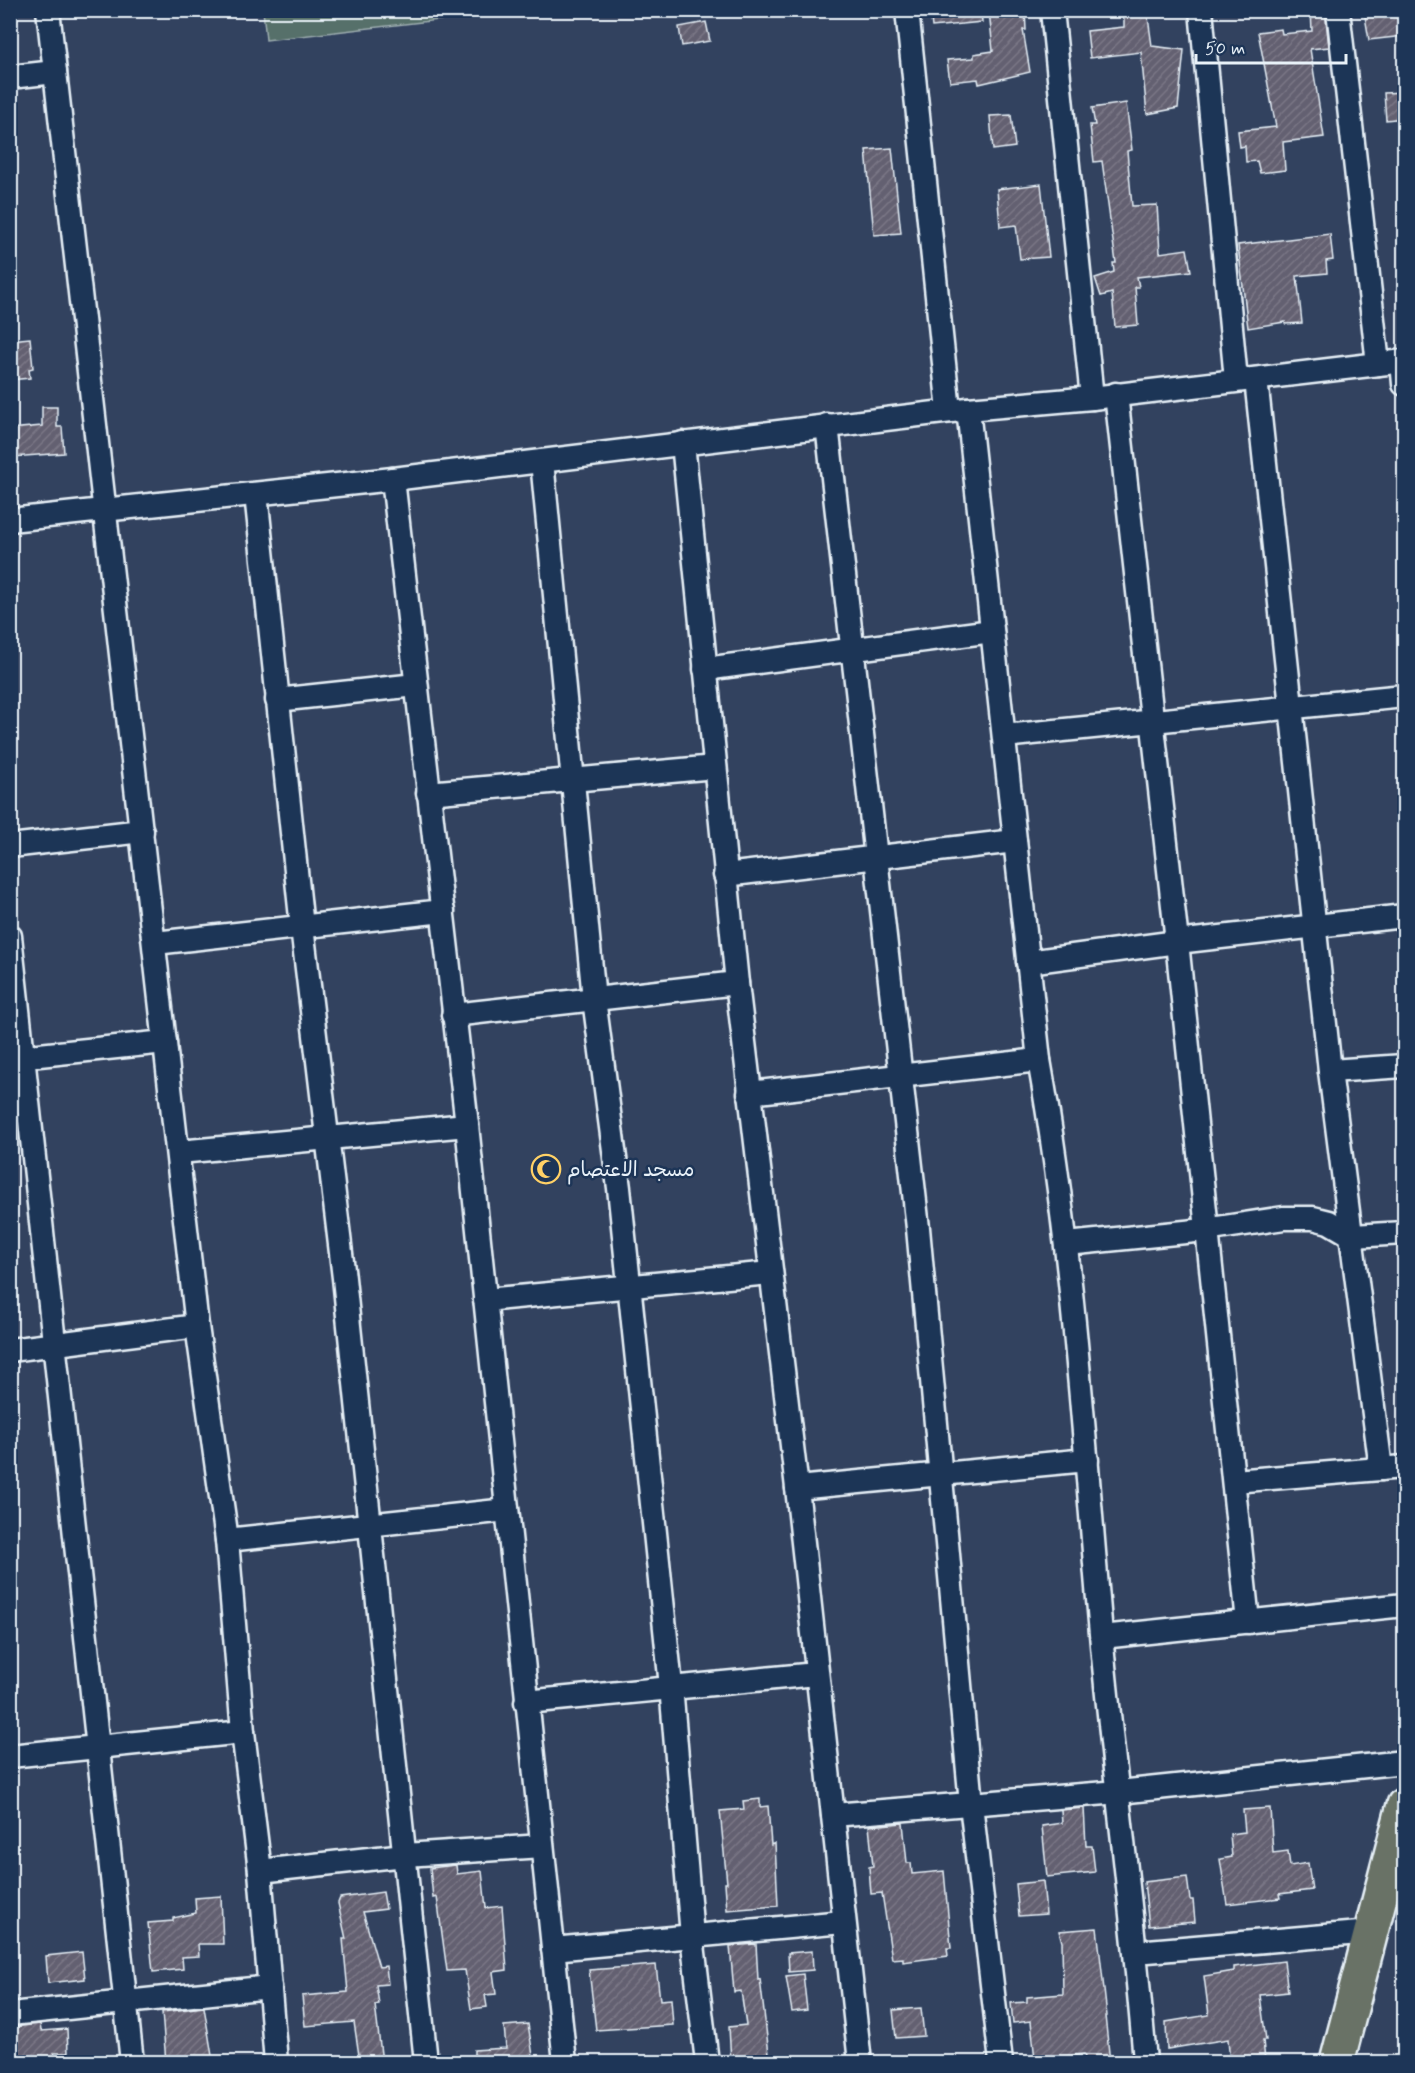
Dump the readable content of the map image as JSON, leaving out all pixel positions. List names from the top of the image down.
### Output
{
  "places": {
    "mosque": ["مسجد الاعتصام"]
  },
  "scale_bar": "50 m"
}
